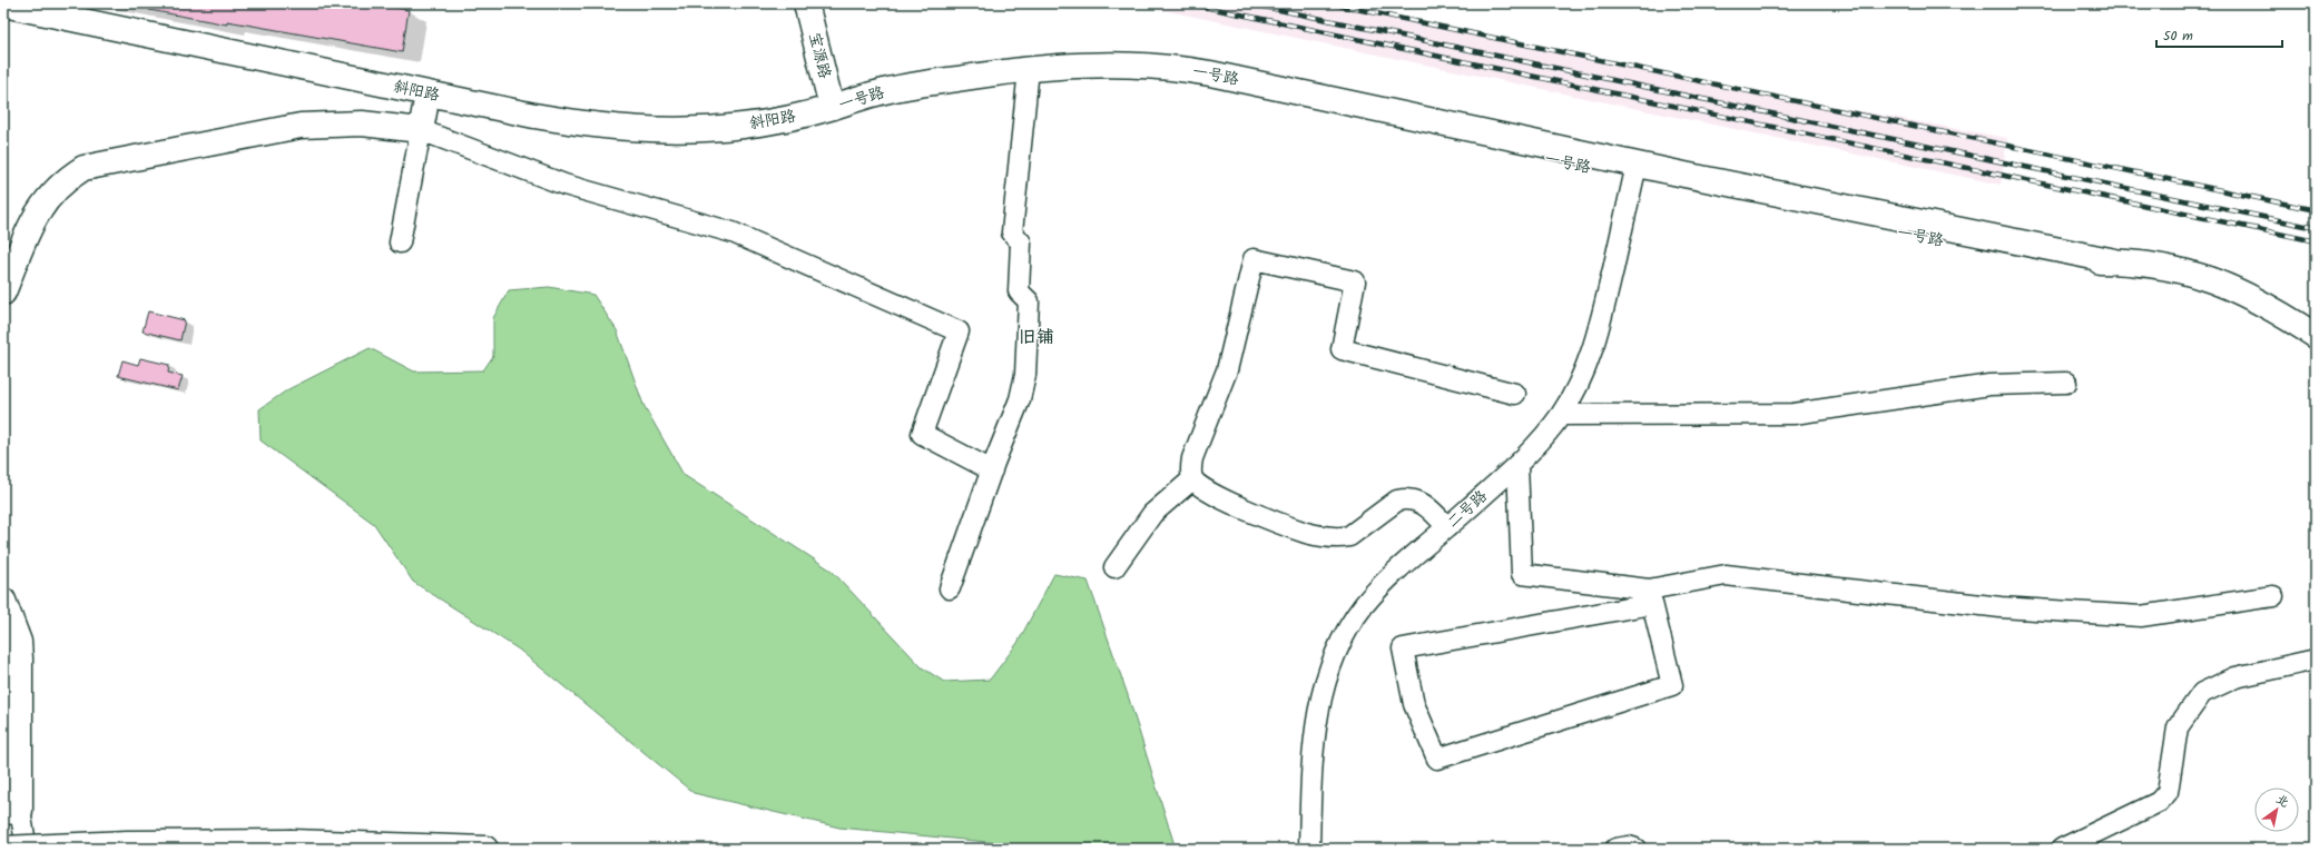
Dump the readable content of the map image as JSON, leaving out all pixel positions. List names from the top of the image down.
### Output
{
  "streets": {
    "street": [
      "宝源路",
      "一号路",
      "斜阳路",
      "二号路"
    ]
  },
  "crossings": [
    ["宝源路", "一号路"],
    ["宝源路", "斜阳路"],
    ["一号路", "斜阳路"],
    ["一号路", "二号路"]
  ],
  "districts": ["旧铺"],
  "scale_bar": "50 m",
  "north": "top right"
}
